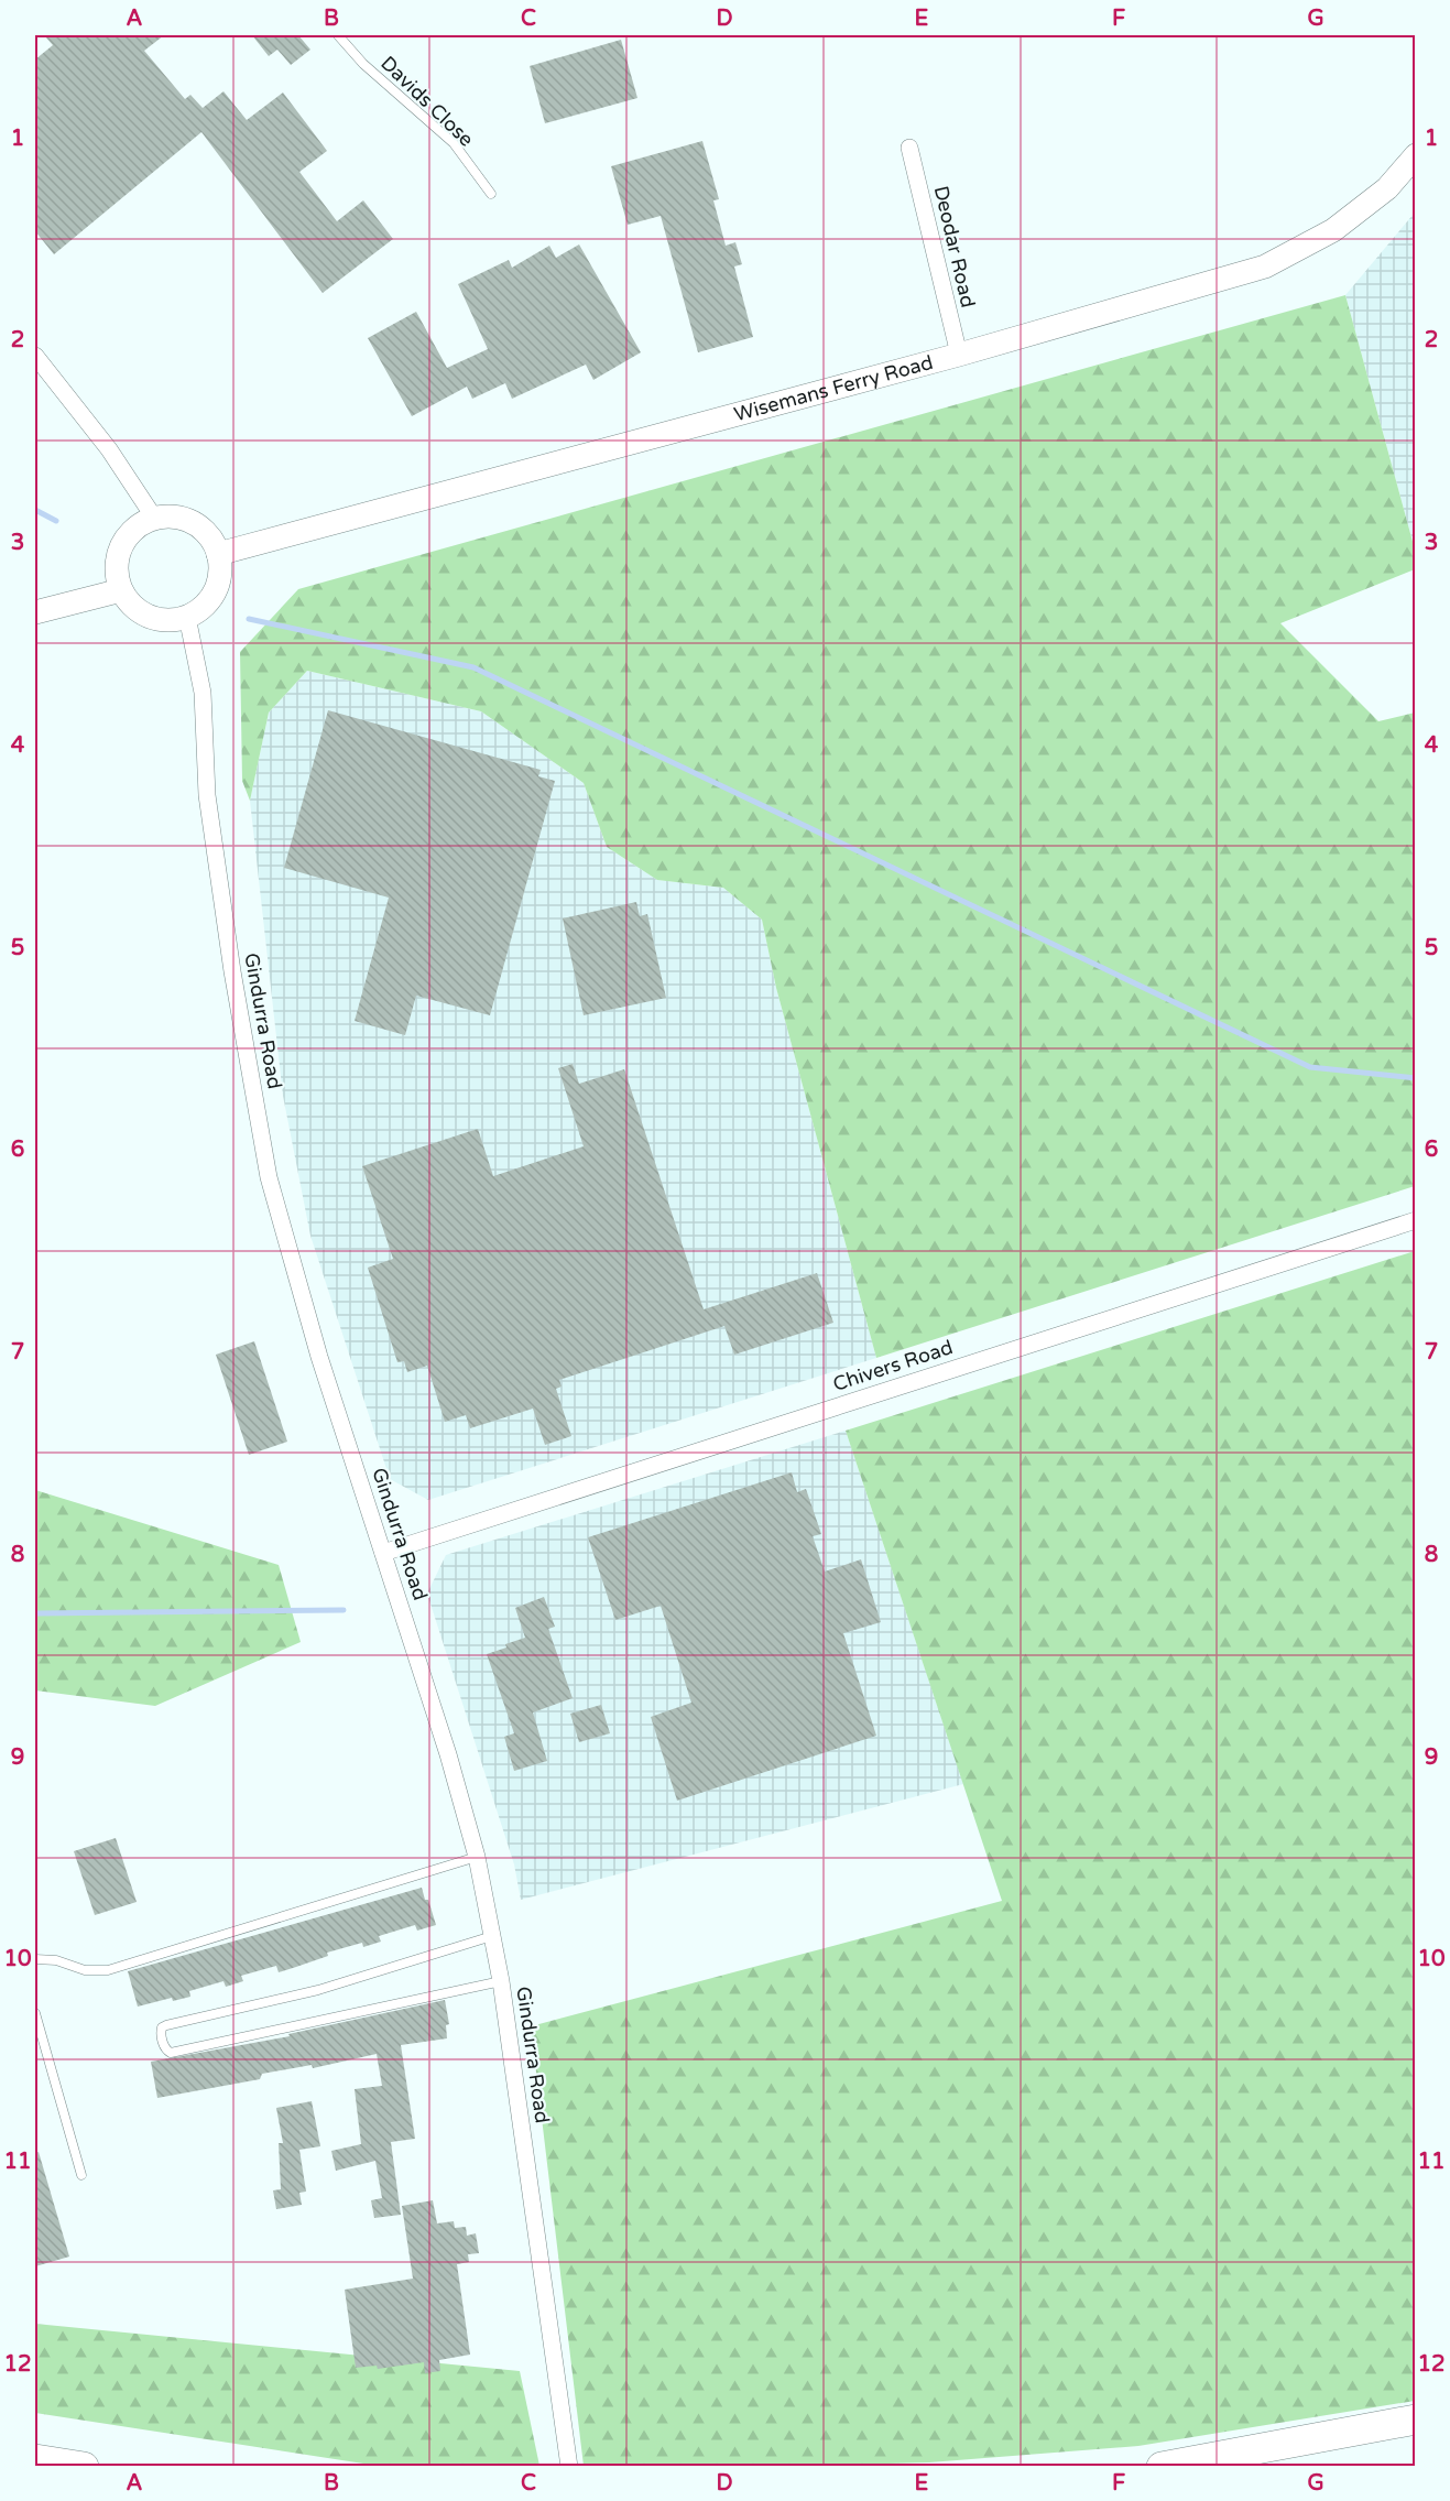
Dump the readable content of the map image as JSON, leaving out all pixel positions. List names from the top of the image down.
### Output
{
  "streets": {
    "main road": ["Wisemans Ferry Road"],
    "street": ["Deodar Road", "Gindurra Road", "Chivers Road"],
    "lane": ["Davids Close"]
  },
  "crossings": [
    ["Deodar Road", "Wisemans Ferry Road"],
    ["Wisemans Ferry Road", "Gindurra Road"],
    ["Gindurra Road", "Chivers Road"]
  ],
  "grid": {
    "columns": [
      "A",
      "B",
      "C",
      "D",
      "E",
      "F",
      "G"
    ],
    "rows": [
      "1",
      "2",
      "3",
      "4",
      "5",
      "6",
      "7",
      "8",
      "9",
      "10",
      "11",
      "12"
    ]
  }
}
